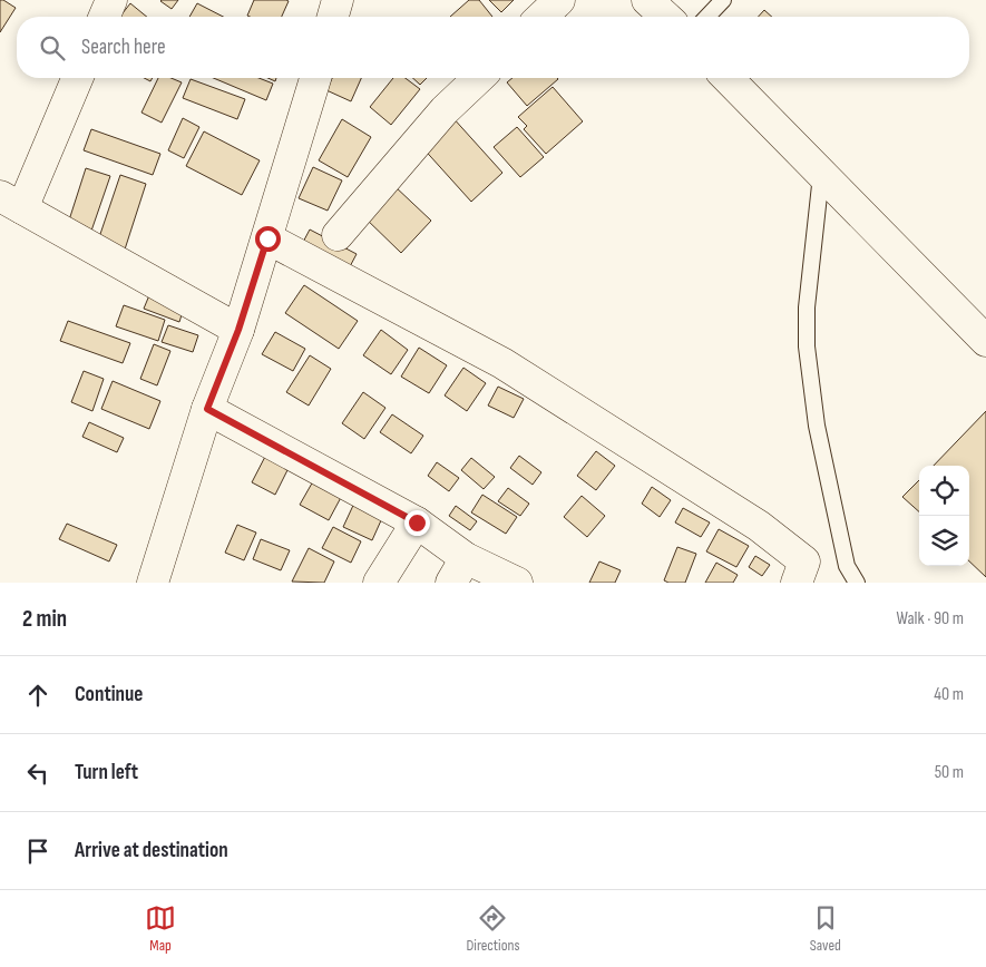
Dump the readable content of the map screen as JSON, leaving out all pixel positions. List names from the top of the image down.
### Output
{
  "page": {
    "search": "Search here",
    "heading": ["2 min", "Walk · 90 m"],
    "list": [
      ["Continue", "40 m"],
      ["Turn left", "50 m"],
      "Arrive at destination"
    ],
    "nav": ["Map", "Directions", "Saved"]
  }
}
